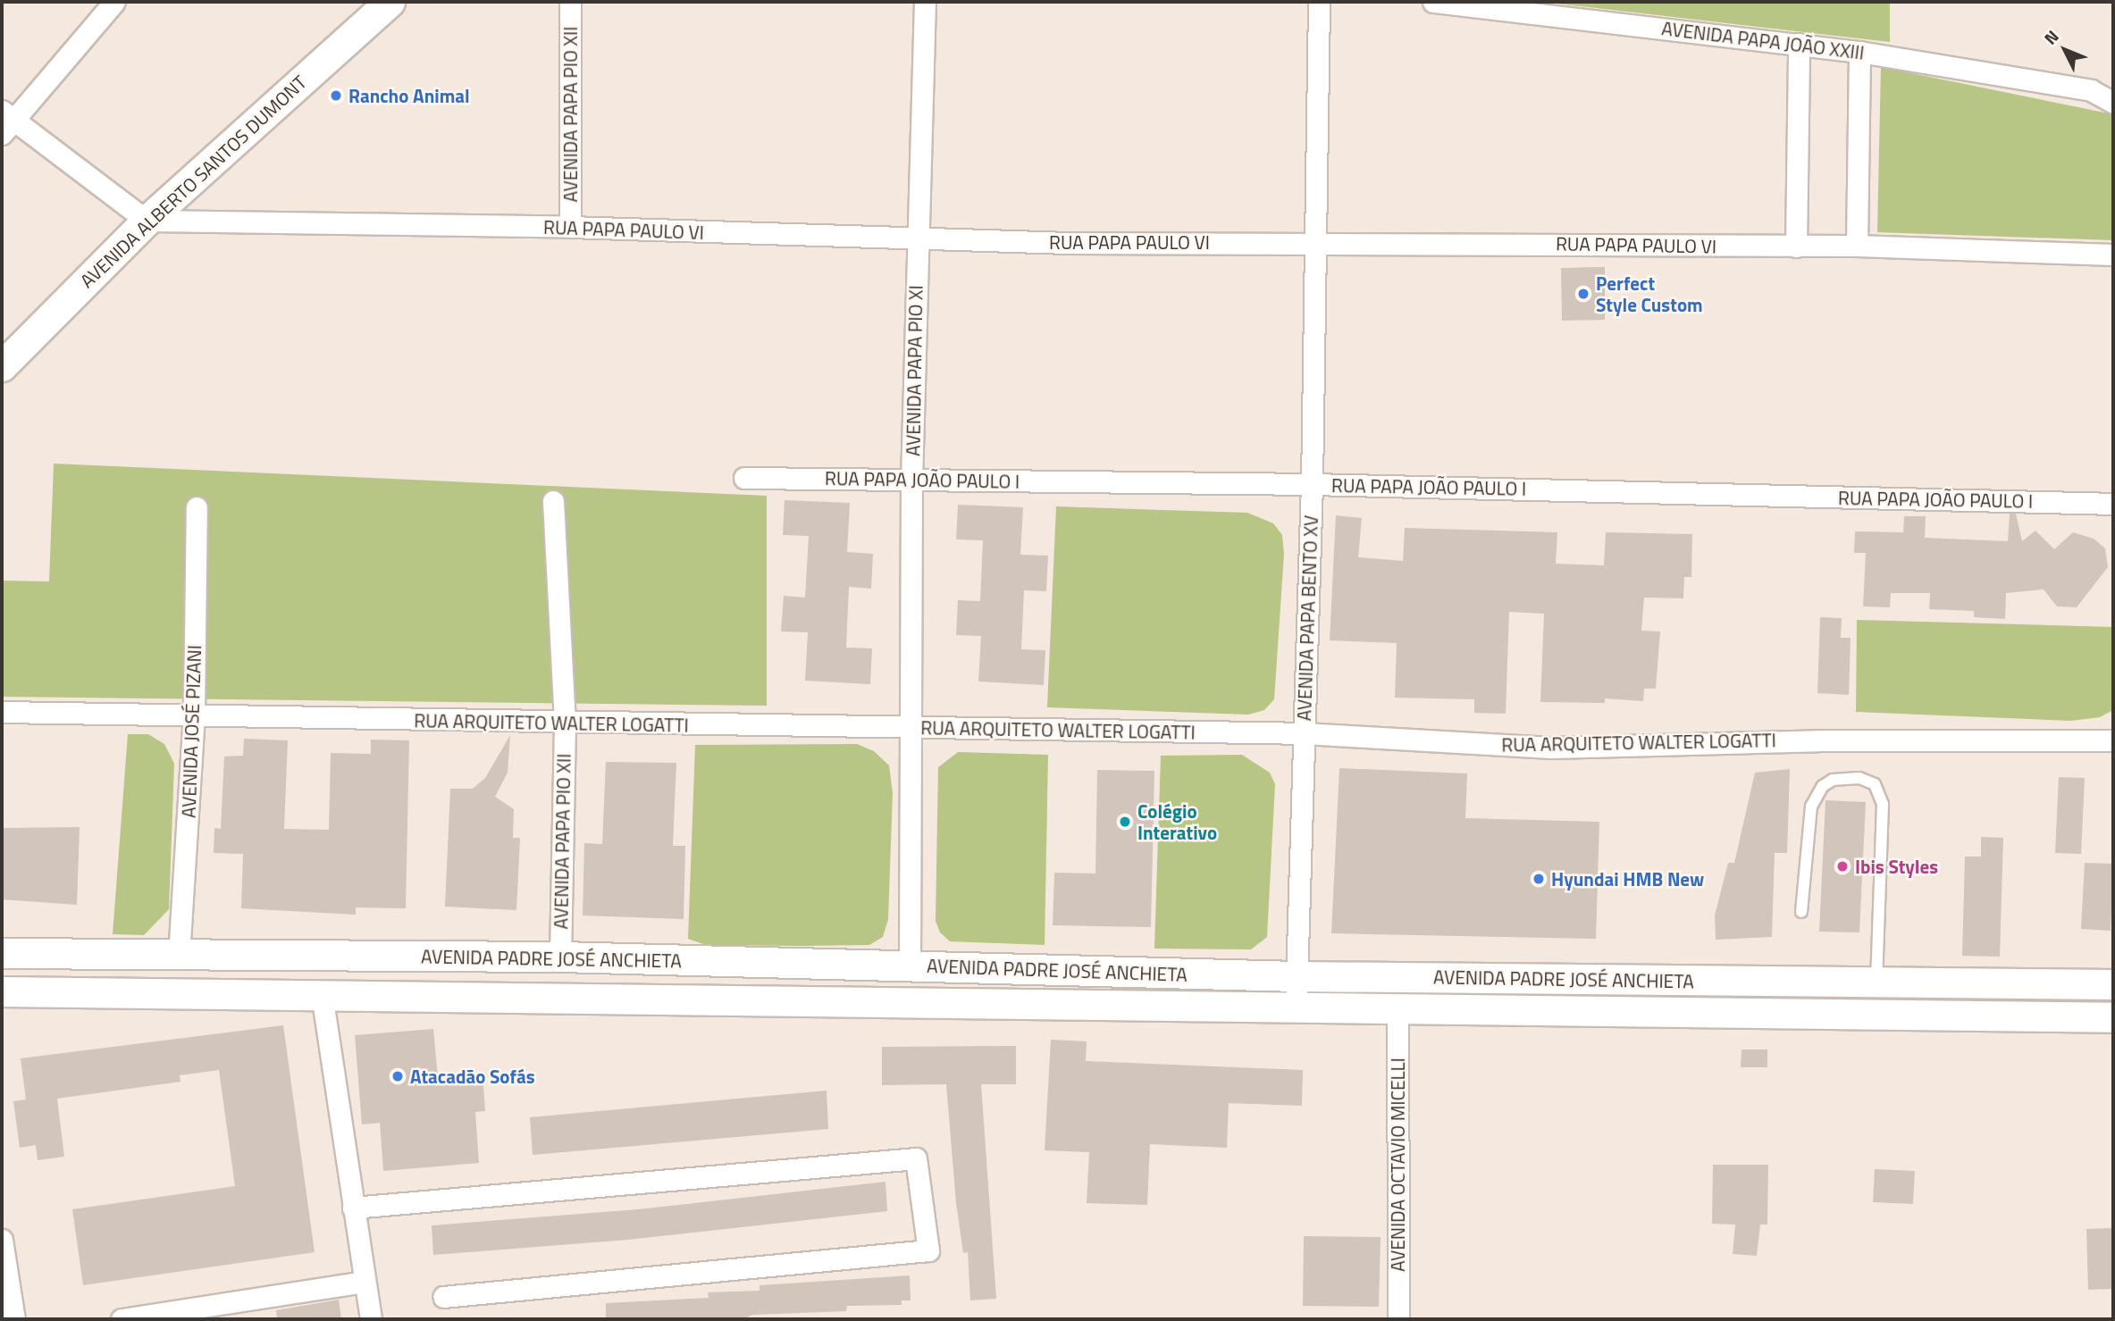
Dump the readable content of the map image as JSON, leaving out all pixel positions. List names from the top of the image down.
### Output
{
  "streets": {
    "main road": ["AVENIDA ALBERTO SANTOS DUMONT", "AVENIDA PADRE JOSÉ ANCHIETA"],
    "street": [
      "AVENIDA PAPA JOÃO XXIII",
      "AVENIDA PAPA PIO XII",
      "RUA PAPA PAULO VI",
      "AVENIDA PAPA PIO XI",
      "RUA PAPA JOÃO PAULO I",
      "AVENIDA PAPA BENTO XV",
      "RUA ARQUITETO WALTER LOGATTI",
      "AVENIDA JOSÉ PIZANI",
      "AVENIDA OCTAVIO MICELLI"
    ]
  },
  "crossings": [
    ["AVENIDA PAPA PIO XII", "RUA PAPA PAULO VI"],
    ["AVENIDA PAPA PIO XII", "RUA ARQUITETO WALTER LOGATTI"],
    ["AVENIDA PAPA PIO XII", "AVENIDA PADRE JOSÉ ANCHIETA"],
    ["AVENIDA ALBERTO SANTOS DUMONT", "RUA PAPA PAULO VI"],
    ["RUA PAPA PAULO VI", "AVENIDA PAPA PIO XI"],
    ["RUA PAPA PAULO VI", "AVENIDA PAPA BENTO XV"],
    ["AVENIDA PAPA PIO XI", "RUA PAPA JOÃO PAULO I"],
    ["AVENIDA PAPA PIO XI", "RUA ARQUITETO WALTER LOGATTI"],
    ["AVENIDA PAPA PIO XI", "AVENIDA PADRE JOSÉ ANCHIETA"],
    ["RUA PAPA JOÃO PAULO I", "AVENIDA PAPA BENTO XV"],
    ["AVENIDA PAPA BENTO XV", "RUA ARQUITETO WALTER LOGATTI"],
    ["AVENIDA PAPA BENTO XV", "AVENIDA PADRE JOSÉ ANCHIETA"],
    ["RUA ARQUITETO WALTER LOGATTI", "AVENIDA JOSÉ PIZANI"],
    ["AVENIDA JOSÉ PIZANI", "AVENIDA PADRE JOSÉ ANCHIETA"],
    ["AVENIDA PADRE JOSÉ ANCHIETA", "AVENIDA OCTAVIO MICELLI"]
  ],
  "places": [
    "Rancho Animal",
    "Perfect Style Custom",
    "Colégio Interativo",
    "Ibis Styles",
    "Hyundai HMB New",
    "Atacadão Sofás"
  ],
  "north": "top left"
}
